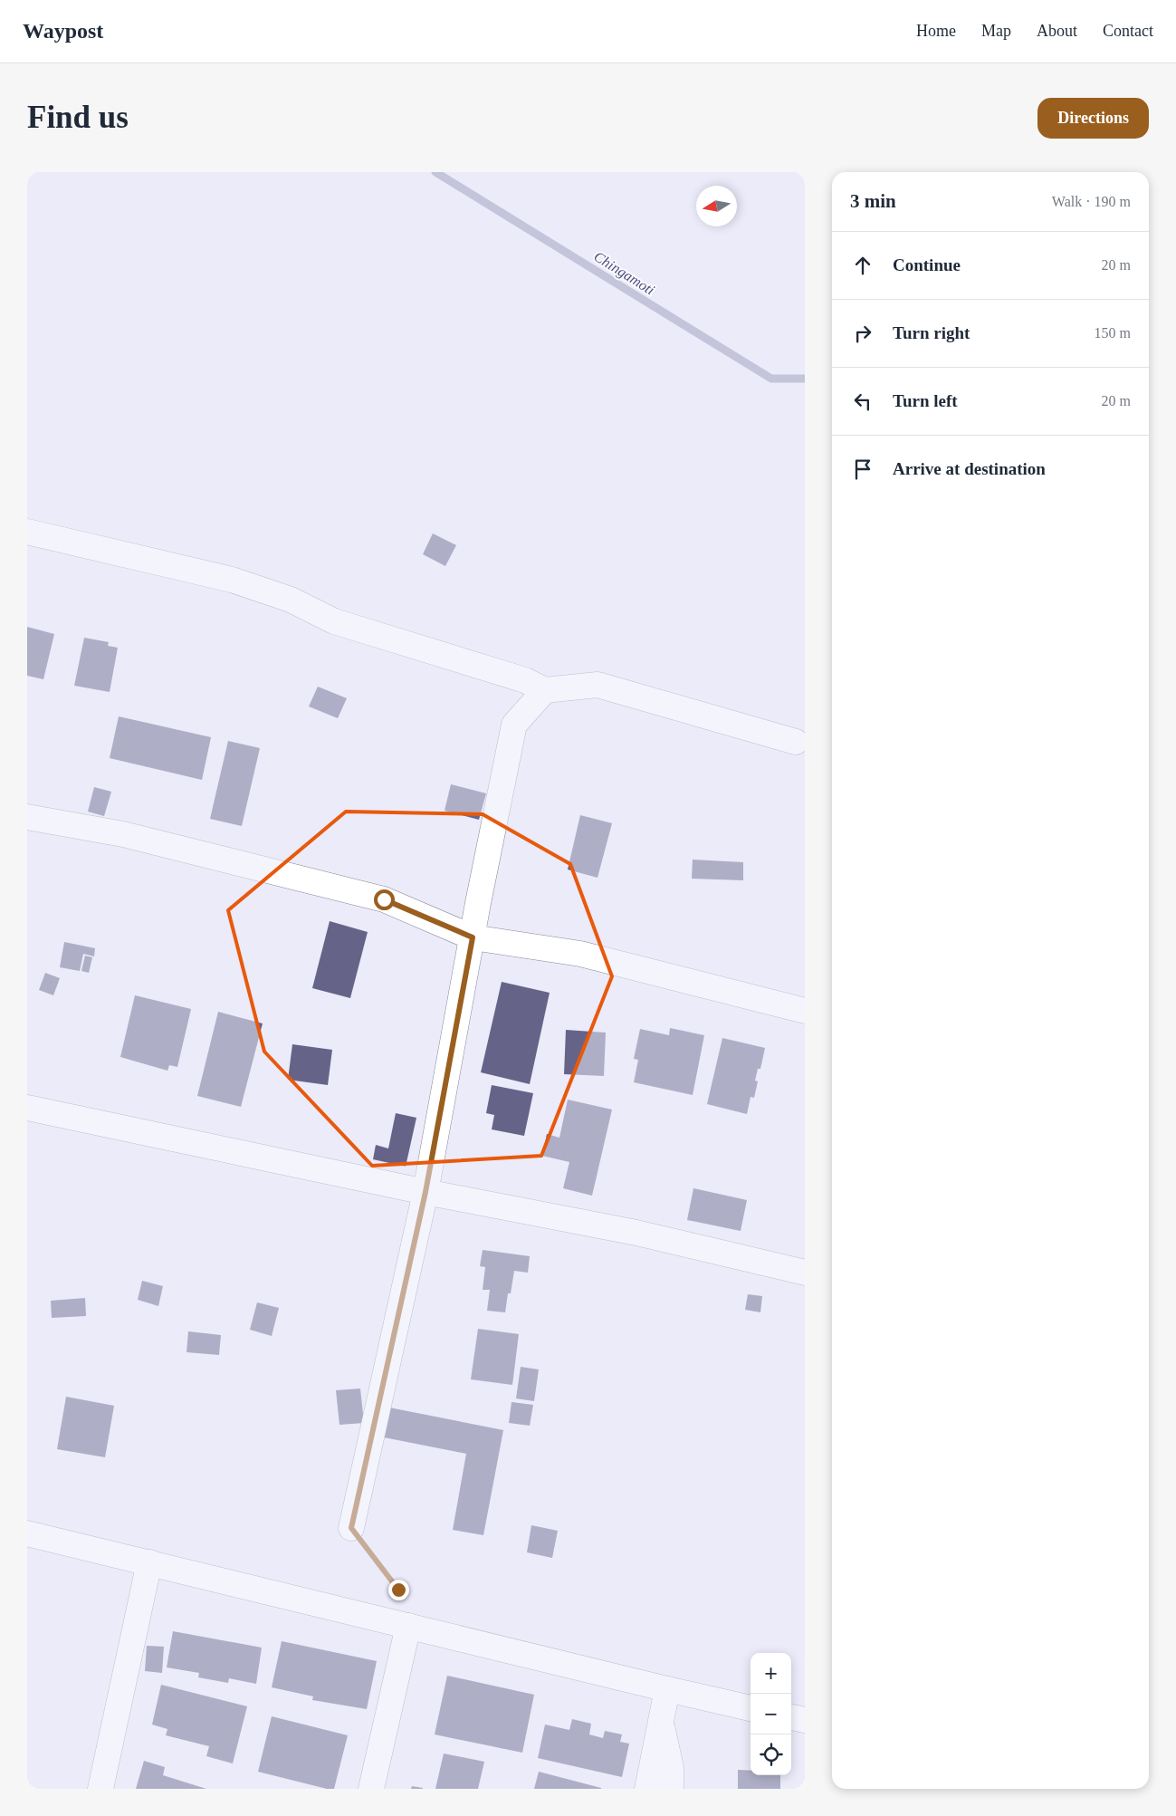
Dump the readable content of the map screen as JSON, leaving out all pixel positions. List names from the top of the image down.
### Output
{
  "water": ["Chingamoti"],
  "north": "left",
  "page": {
    "header": "Waypost",
    "nav": [
      "Home",
      "Map",
      "About",
      "Contact"
    ],
    "buttons": "Directions",
    "title": "Find us",
    "heading": ["3 min", "Walk · 190 m"],
    "list": [
      ["Continue", "20 m"],
      ["Turn right", "150 m"],
      ["Turn left", "20 m"],
      "Arrive at destination"
    ],
    "map_buttons": ["+", "−"]
  }
}
